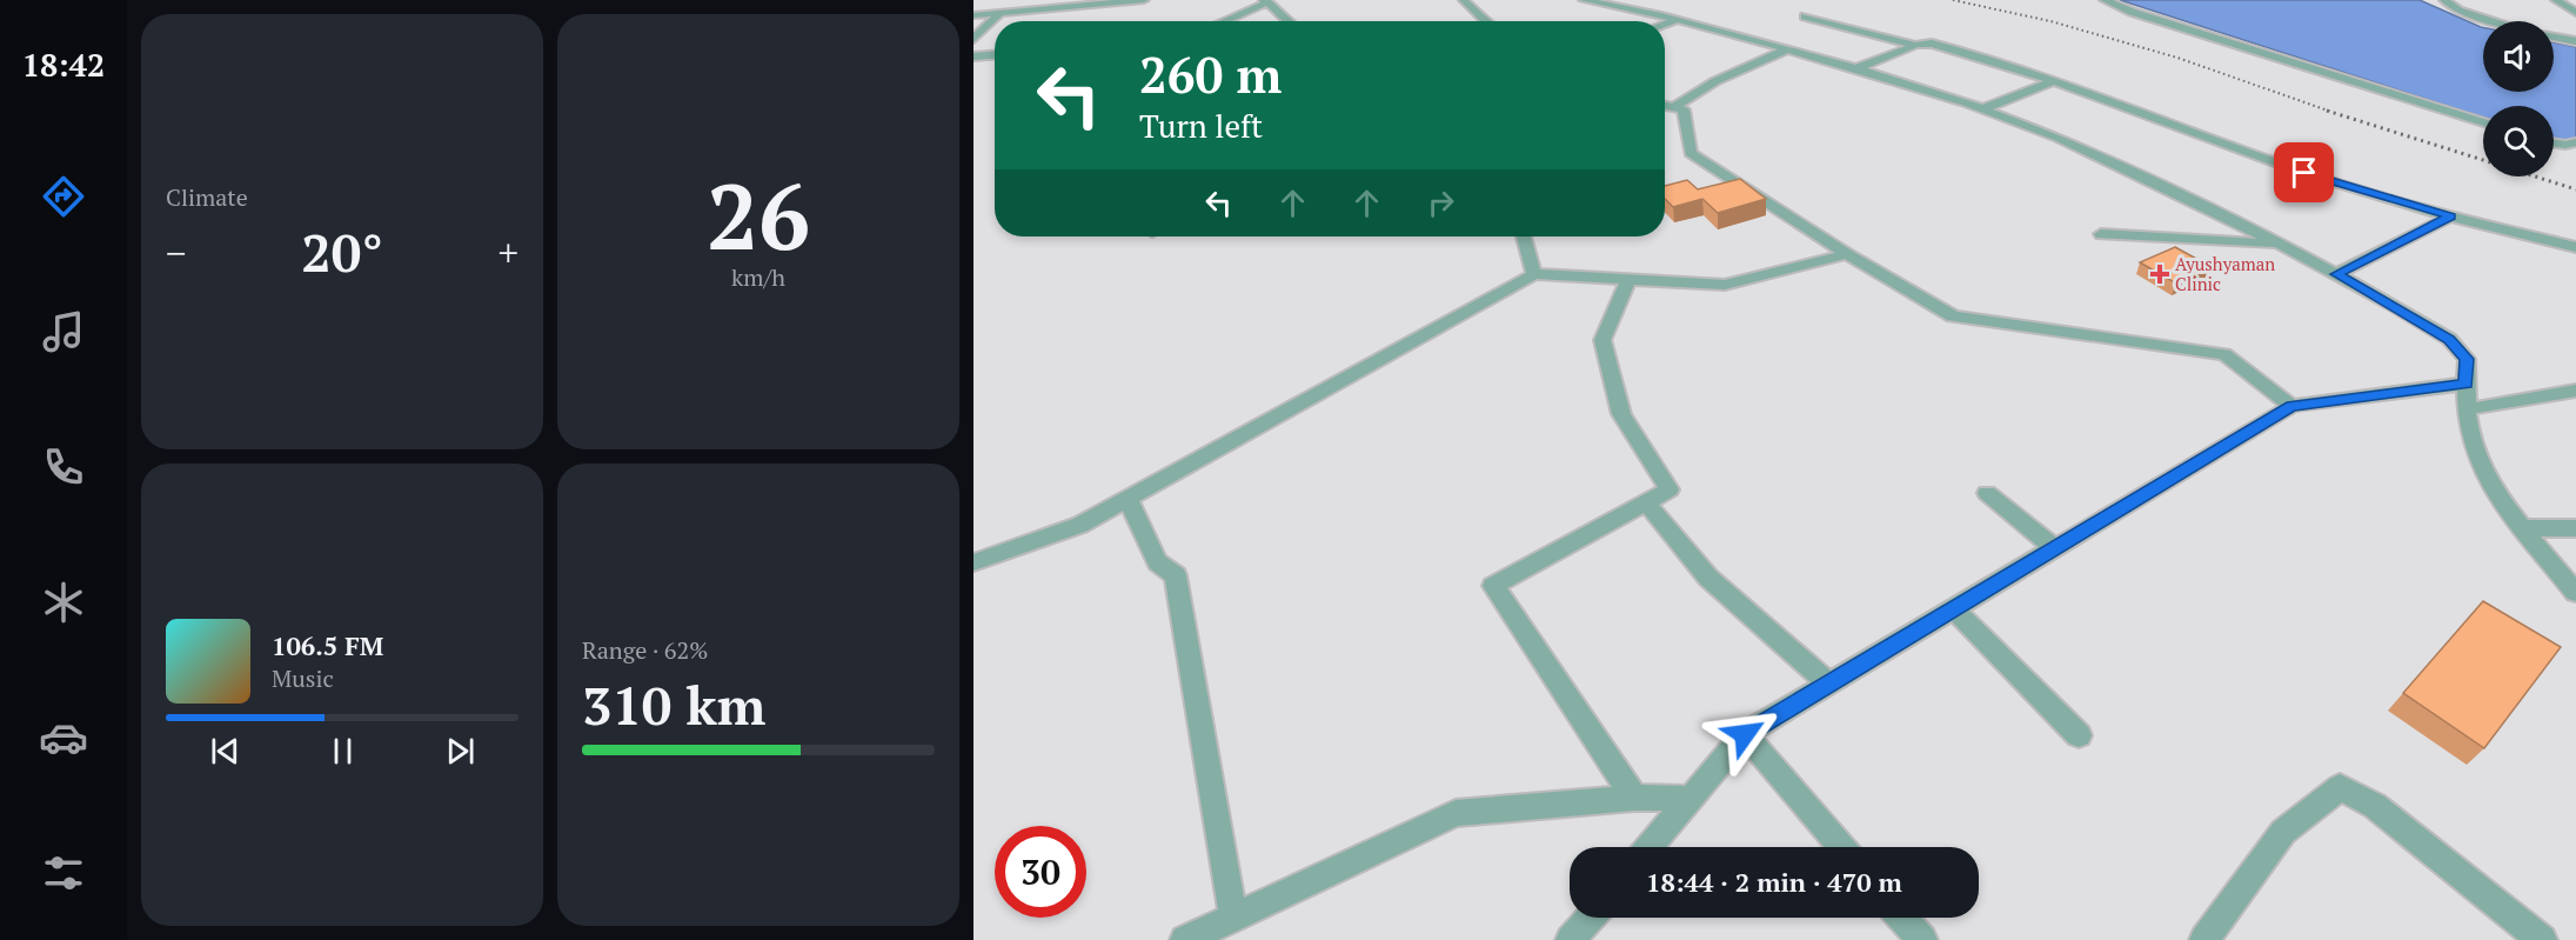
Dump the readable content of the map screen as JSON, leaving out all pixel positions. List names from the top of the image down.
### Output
{
  "places": {
    "health": ["Ayushyaman Clinic"]
  },
  "page": {
    "tabs": "18:42",
    "tile": [
      "Climate",
      ["26", "km/h"],
      ["Range · 62%", "310 km"]
    ],
    "turn": ["260 m", "Turn left"],
    "heat": ["−", "20°", "+"],
    "song": ["106.5 FM", "Music"],
    "limit": "30",
    "trip": "18:44 · 2 min · 470 m"
  }
}
